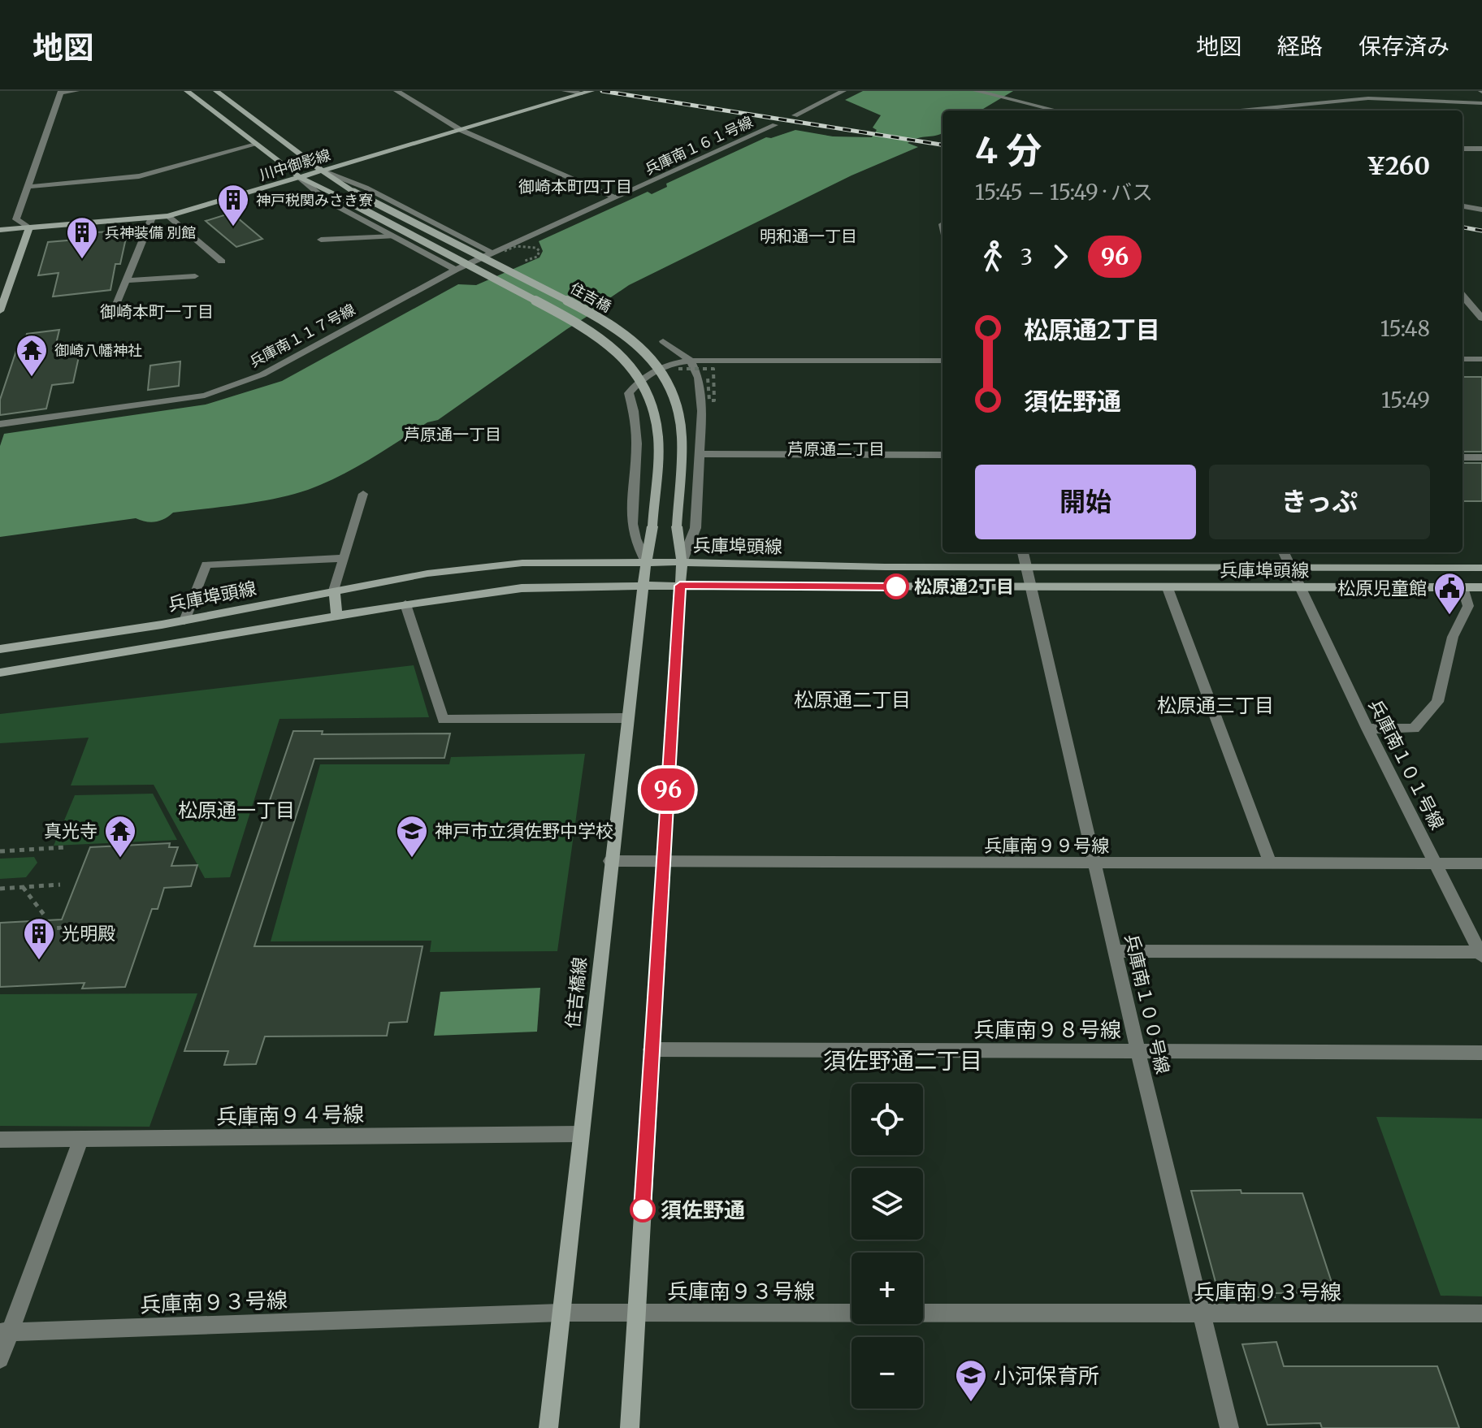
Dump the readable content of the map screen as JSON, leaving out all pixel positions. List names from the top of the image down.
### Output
{
  "streets": {
    "street": [
      "兵庫南１６１号線",
      "川中御影線",
      "住吉橋",
      "兵庫南１１７号線",
      "兵庫埠頭線",
      "兵庫南１０１号線",
      "兵庫南９９号線",
      "住吉橋線",
      "兵庫南１００号線",
      "兵庫南９８号線",
      "兵庫南９４号線",
      "兵庫南９３号線"
    ]
  },
  "crossings": [
    ["兵庫南１６１号線", "兵庫南１１７号線"],
    ["川中御影線", "住吉橋"],
    ["住吉橋", "兵庫埠頭線"],
    ["住吉橋", "住吉橋線"],
    ["兵庫埠頭線", "兵庫南１０１号線"],
    ["兵庫埠頭線", "住吉橋線"],
    ["兵庫埠頭線", "兵庫南１００号線"],
    ["兵庫南１０１号線", "兵庫南９９号線"],
    ["兵庫南９９号線", "住吉橋線"],
    ["兵庫南９９号線", "兵庫南１００号線"],
    ["住吉橋線", "兵庫南９４号線"],
    ["住吉橋線", "兵庫南９３号線"],
    ["兵庫南１００号線", "兵庫南９８号線"],
    ["兵庫南１００号線", "兵庫南９３号線"]
  ],
  "districts": [
    "御崎本町四丁目",
    "明和通一丁目",
    "御崎本町一丁目",
    "芦原通一丁目",
    "芦原通二丁目",
    "松原通二丁目",
    "松原通三丁目",
    "松原通一丁目",
    "須佐野通二丁目"
  ],
  "places": {
    "building": ["神戸税関みさき寮", "兵神装備 別館", "光明殿"],
    "temple": ["御崎八幡神社", "真光寺"],
    "other": ["松原通2丁目", "須佐野通"],
    "public building": ["松原児童館"],
    "school or university": ["神戸市立須佐野中学校", "小河保育所"]
  },
  "lines": ["bus line 96"],
  "page": {
    "header": "地図",
    "nav": ["地図", "経路", "保存済み"],
    "on_map": "96",
    "heading": ["4 分", "15:45 – 15:49 · バス", "¥260"],
    "legs": ["3", "96"],
    "list": [
      {
        "name": "松原通2丁目",
        "value": "15:48"
      },
      {
        "name": "須佐野通",
        "value": "15:49"
      }
    ],
    "buttons": ["開始", "きっぷ"],
    "map_buttons": ["+", "−"]
  }
}
